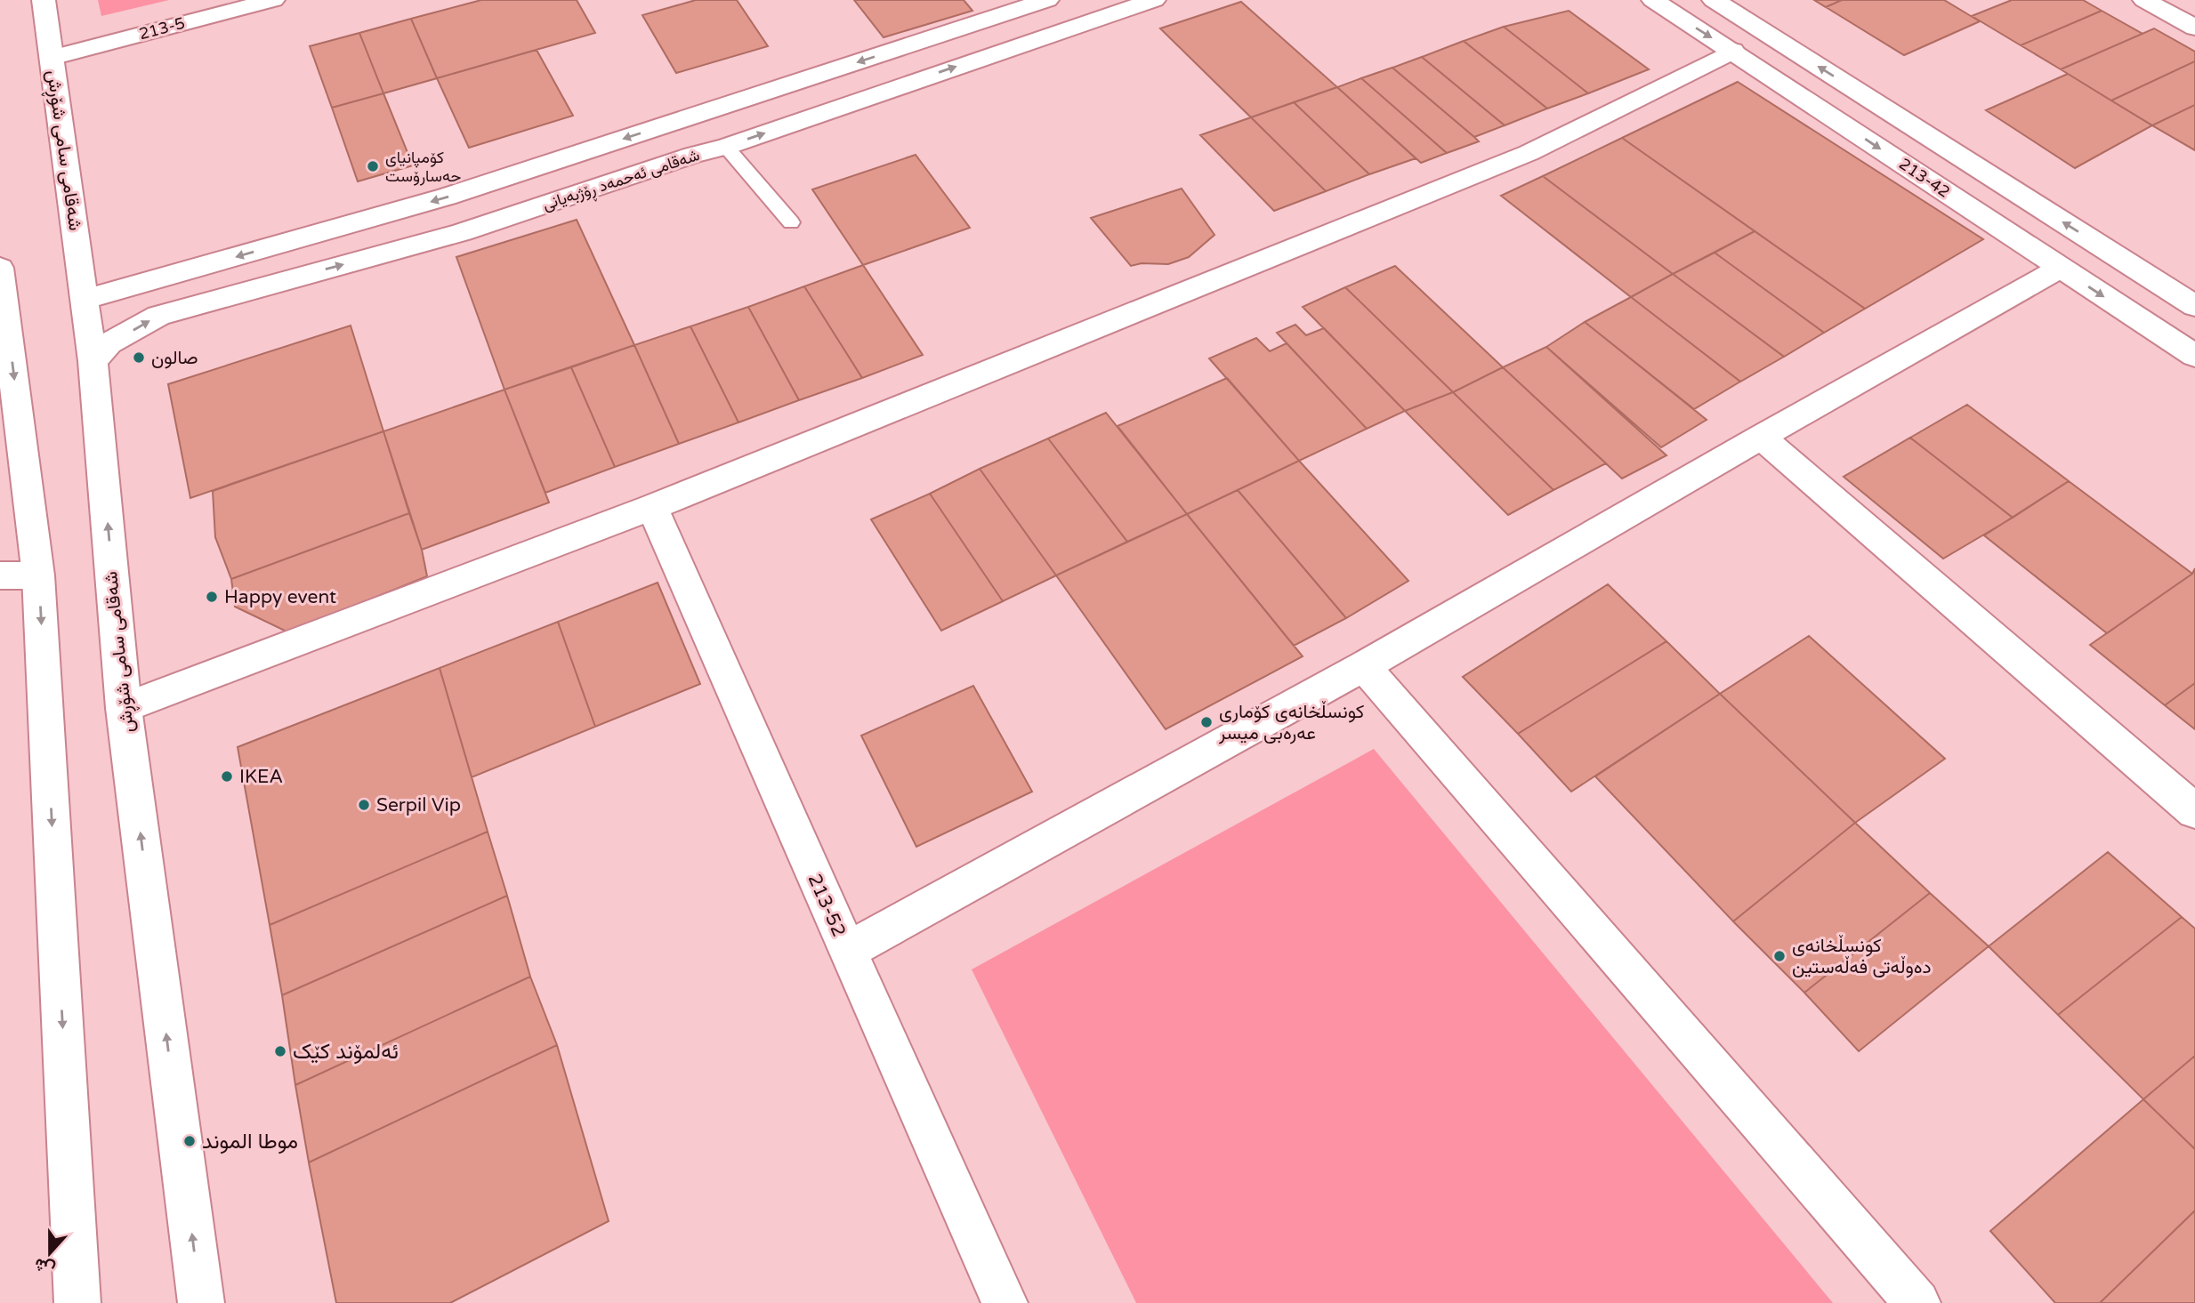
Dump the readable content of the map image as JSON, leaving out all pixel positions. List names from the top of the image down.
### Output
{
  "streets": {
    "street": [
      "213-5",
      "شەقامی سامی شۆڕش",
      "213-42",
      "شەقامی ئەحمەد ڕۆژبەیانی",
      "213-52"
    ]
  },
  "crossings": [
    ["213-5", "شەقامی سامی شۆڕش"],
    ["شەقامی سامی شۆڕش", "شەقامی ئەحمەد ڕۆژبەیانی"]
  ],
  "places": [
    "کۆمپانیای حەسارۆست",
    "صالون",
    "Happy event",
    "کونسڵخانەی کۆماری عەرەبی میسر",
    "IKEA",
    "Serpil Vip",
    "کونسڵخانەی دەوڵەتی فەڵەستین",
    "ئەلمۆند کێک",
    "موطا الموند"
  ],
  "north": "bottom"
}
